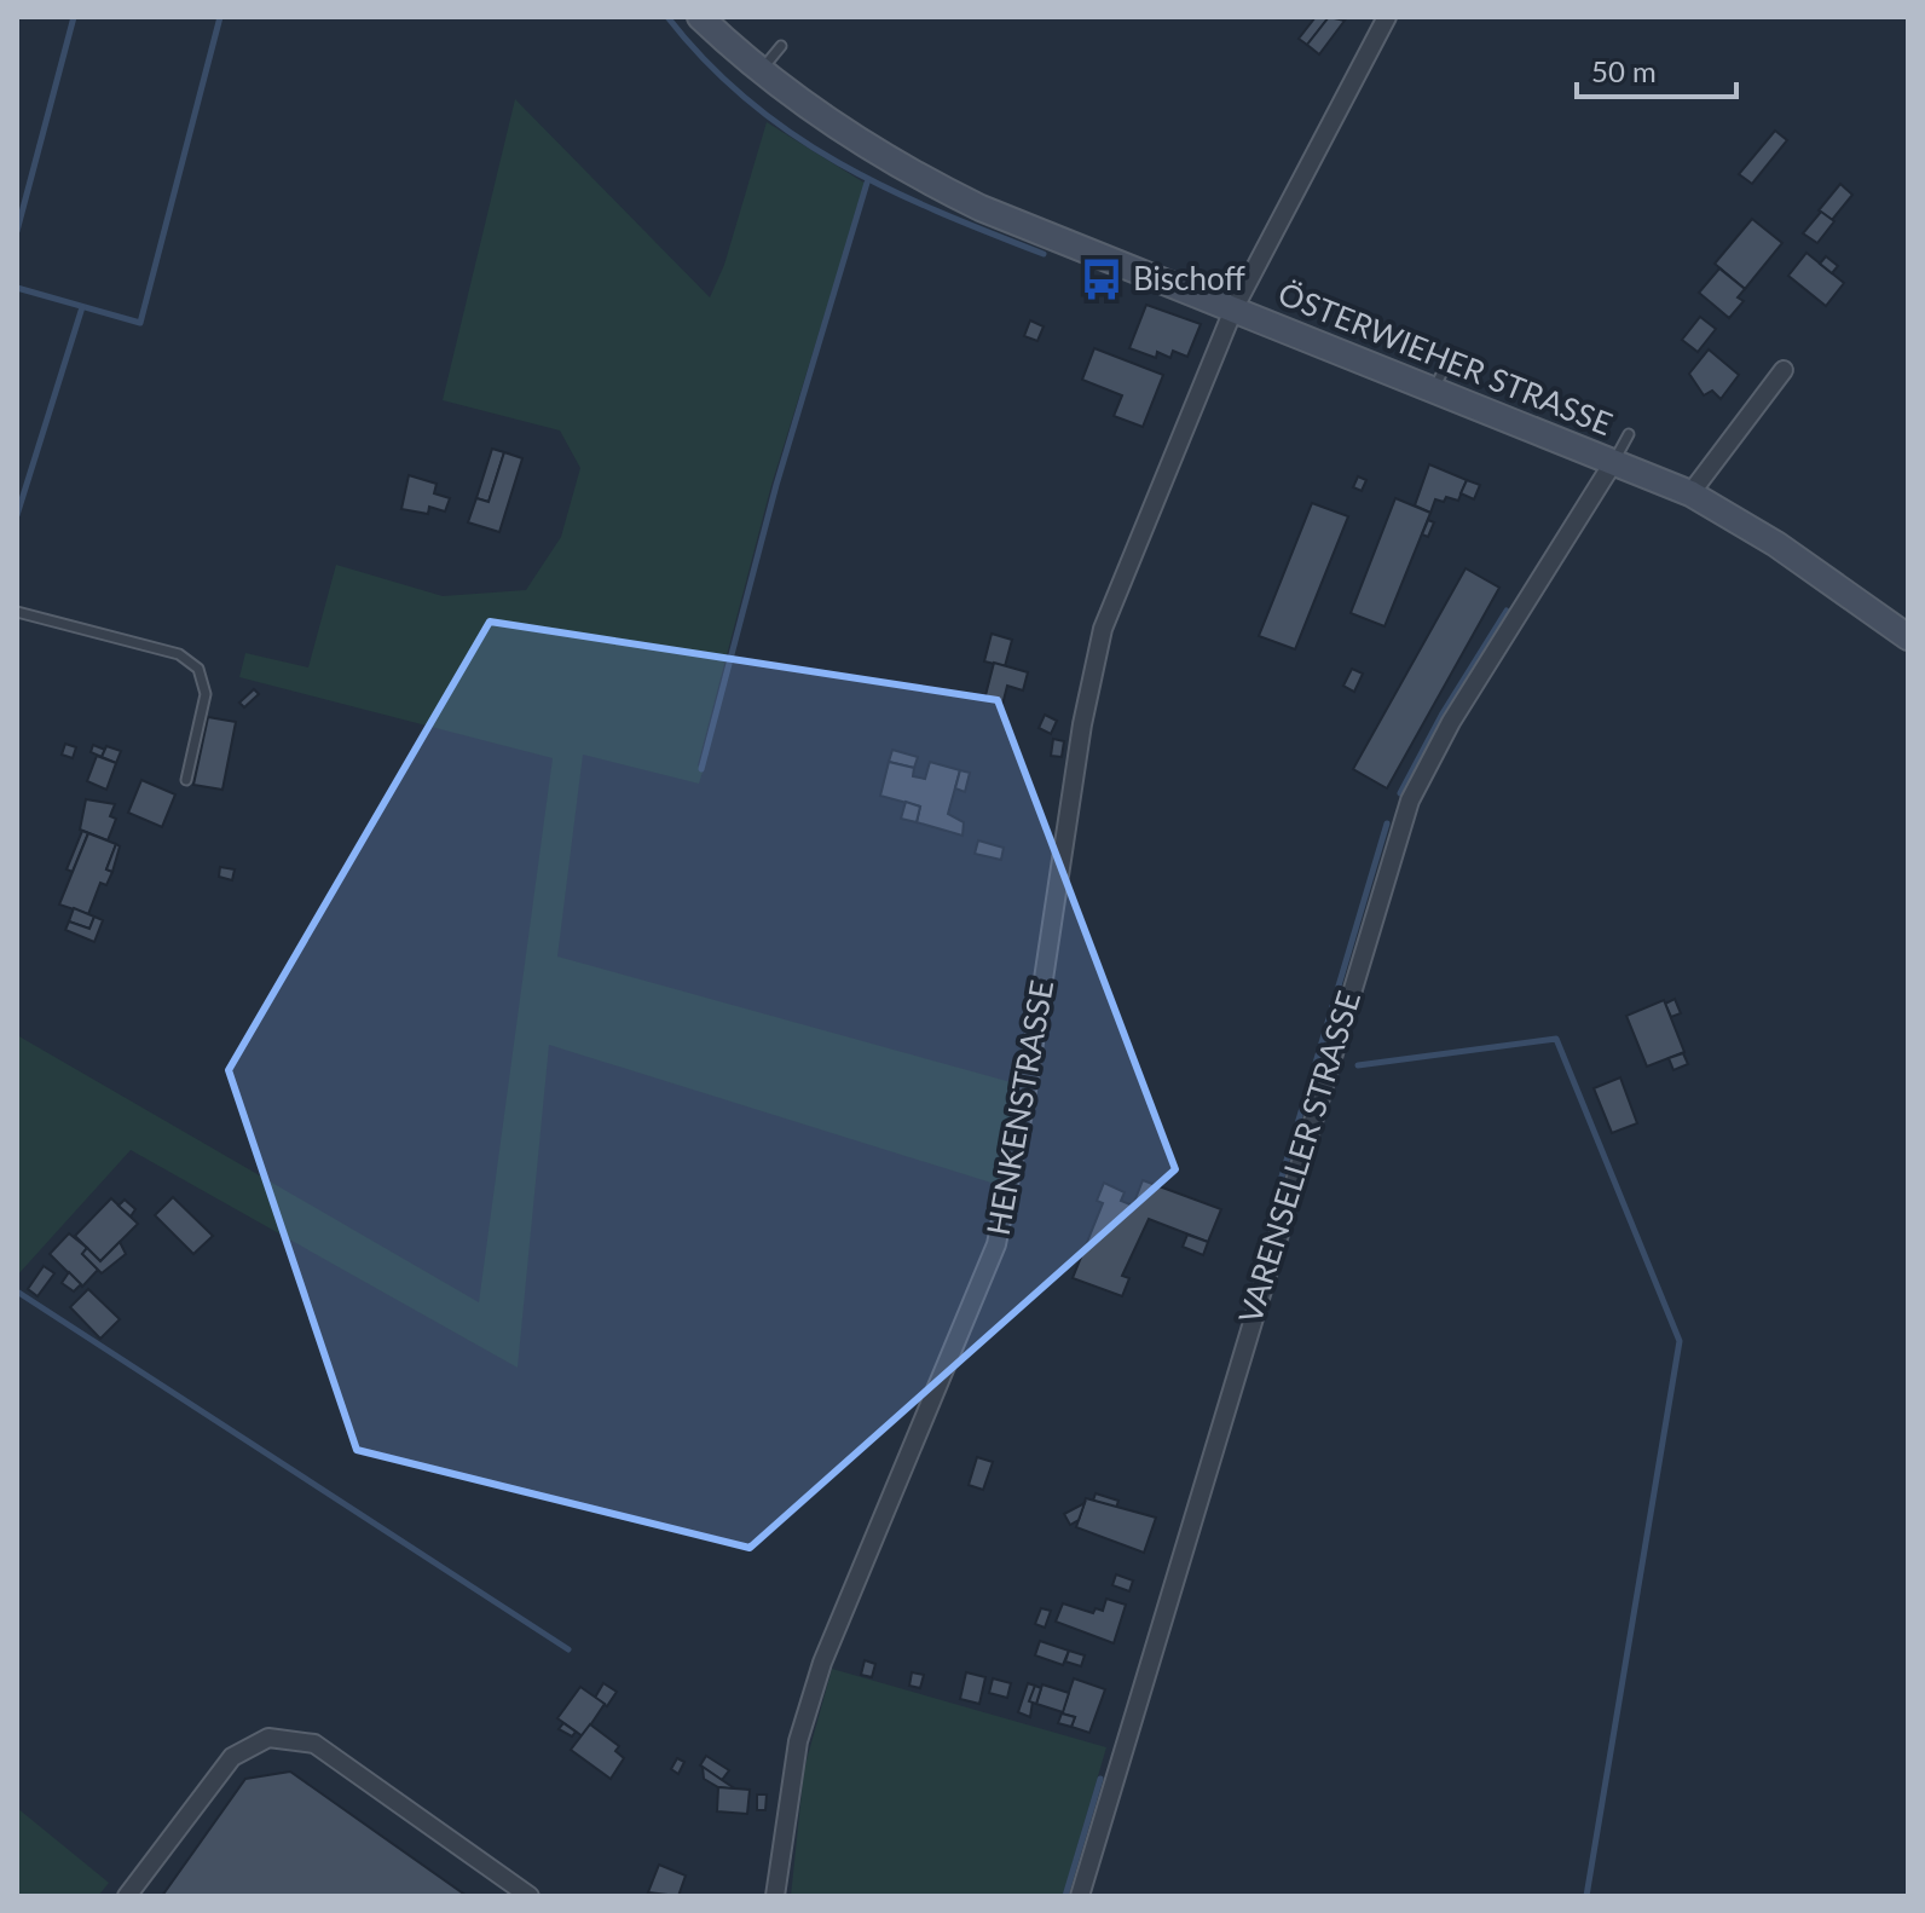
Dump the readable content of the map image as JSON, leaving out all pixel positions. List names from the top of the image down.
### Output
{
  "streets": {
    "street": ["ÖSTERWIEHER STRASSE", "HENKENSTRASSE", "VARENSELLER STRASSE"]
  },
  "crossings": [
    ["ÖSTERWIEHER STRASSE", "HENKENSTRASSE"],
    ["ÖSTERWIEHER STRASSE", "VARENSELLER STRASSE"]
  ],
  "places": {
    "bus stop": ["Bischoff"]
  },
  "scale_bar": "50 m"
}
